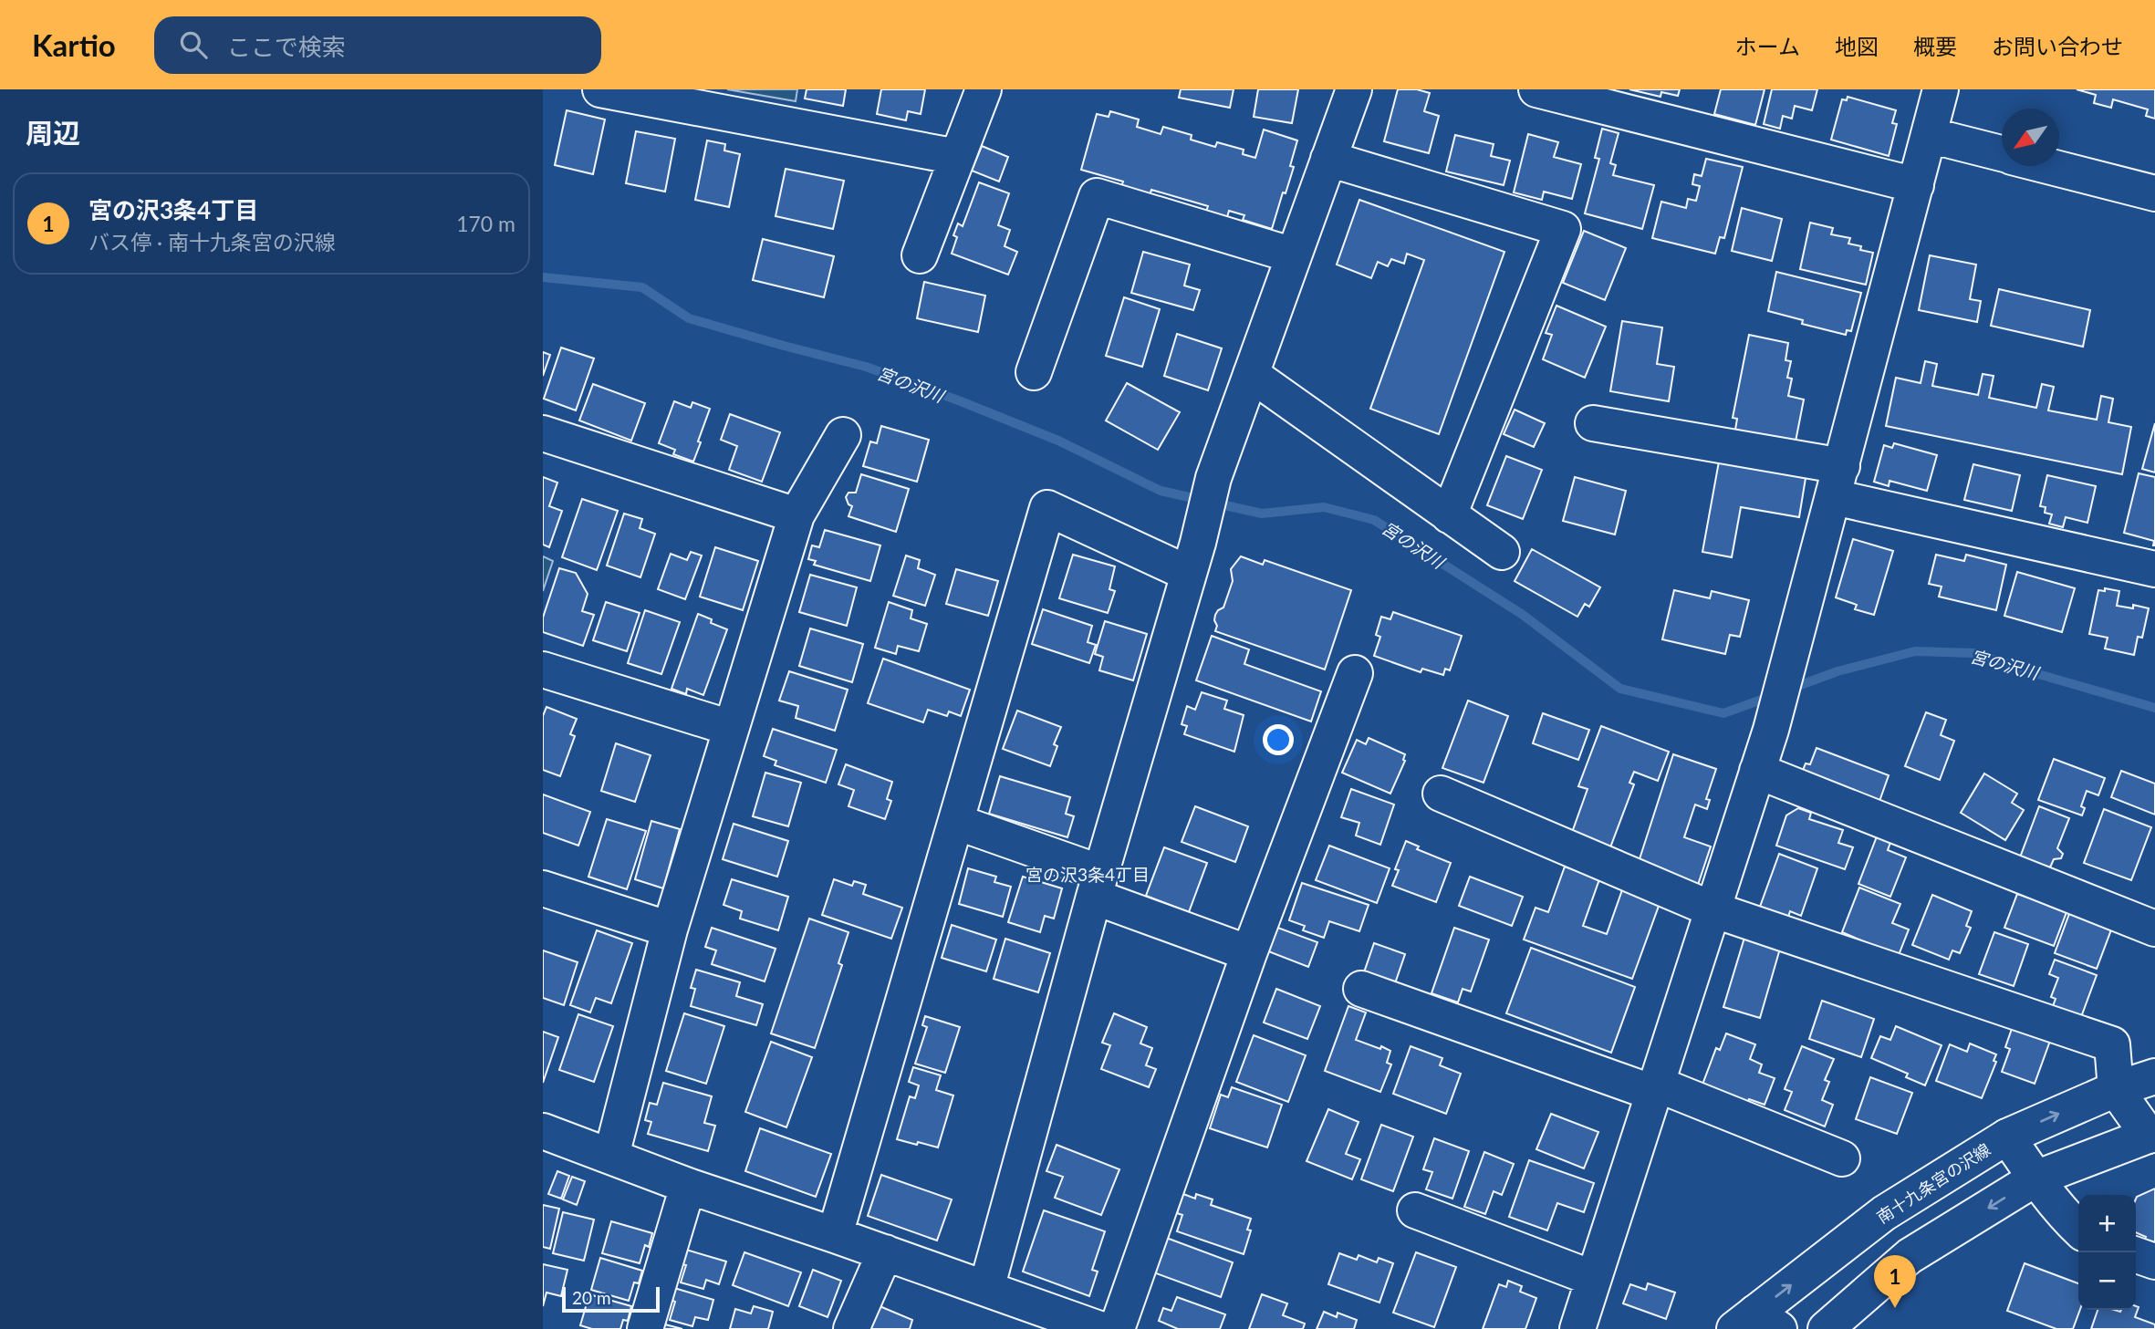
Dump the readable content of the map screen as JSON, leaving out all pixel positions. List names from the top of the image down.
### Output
{
  "streets": {
    "street": ["南十九条宮の沢線"]
  },
  "districts": ["宮の沢3条4丁目"],
  "water": ["宮の沢川"],
  "scale_bar": "20 m",
  "north": "bottom left",
  "page": {
    "header": "Kartio",
    "search": "ここで検索",
    "nav": [
      "ホーム",
      "地図",
      "概要",
      "お問い合わせ"
    ],
    "heading": "周辺",
    "list": [
      {
        "mark": "1",
        "name": "宮の沢3条4丁目",
        "note": "バス停 · 南十九条宮の沢線",
        "value": "170 m"
      }
    ],
    "map_buttons": ["+", "−"],
    "pins": "1",
    "scale": "20 m"
  }
}
